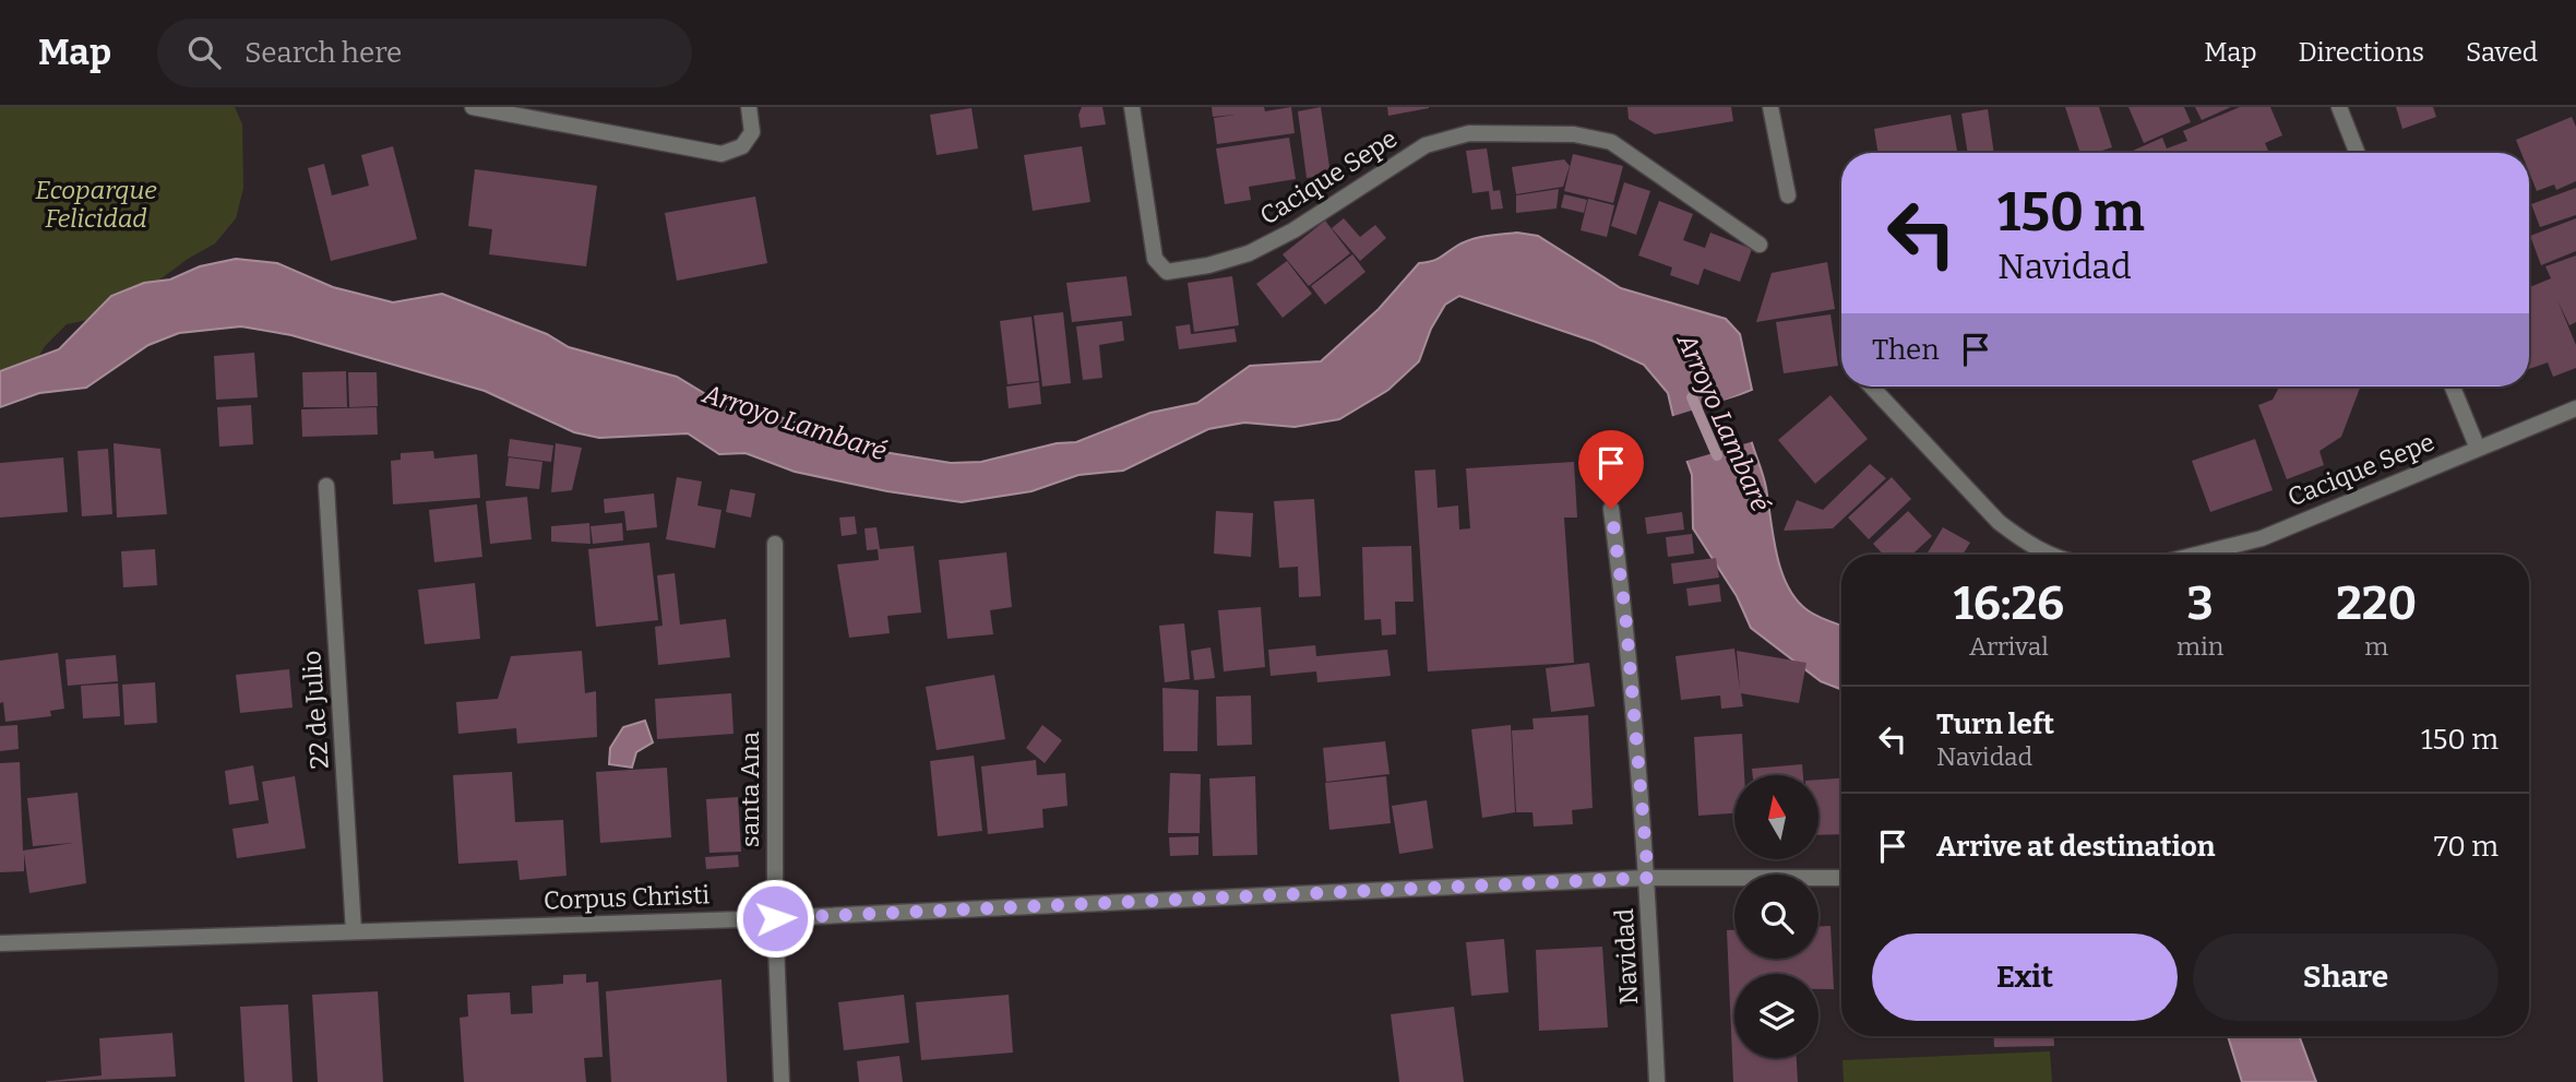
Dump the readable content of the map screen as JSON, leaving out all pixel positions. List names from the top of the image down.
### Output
{
  "streets": {
    "street": [
      "Cacique Sepe",
      "22 de Julio",
      "santa Ana",
      "Corpus Christi",
      "Navidad"
    ]
  },
  "crossings": [
    ["22 de Julio", "Corpus Christi"],
    ["santa Ana", "Corpus Christi"],
    ["Corpus Christi", "Navidad"]
  ],
  "water": ["Arroyo Lambaré"],
  "parks": ["Ecoparque Felicidad"],
  "north": "top",
  "page": {
    "header": "Map",
    "search": "Search here",
    "nav": ["Map", "Directions", "Saved"],
    "turn": ["150 m", "Navidad"],
    "then": "Then",
    "eta": [
      "16:26",
      "Arrival",
      "3",
      "min",
      "220",
      "m"
    ],
    "list": [
      {
        "name": "Turn left",
        "note": "Navidad",
        "value": "150 m"
      },
      {
        "name": "Arrive at destination",
        "value": "70 m"
      }
    ],
    "buttons": ["Exit", "Share"]
  }
}
